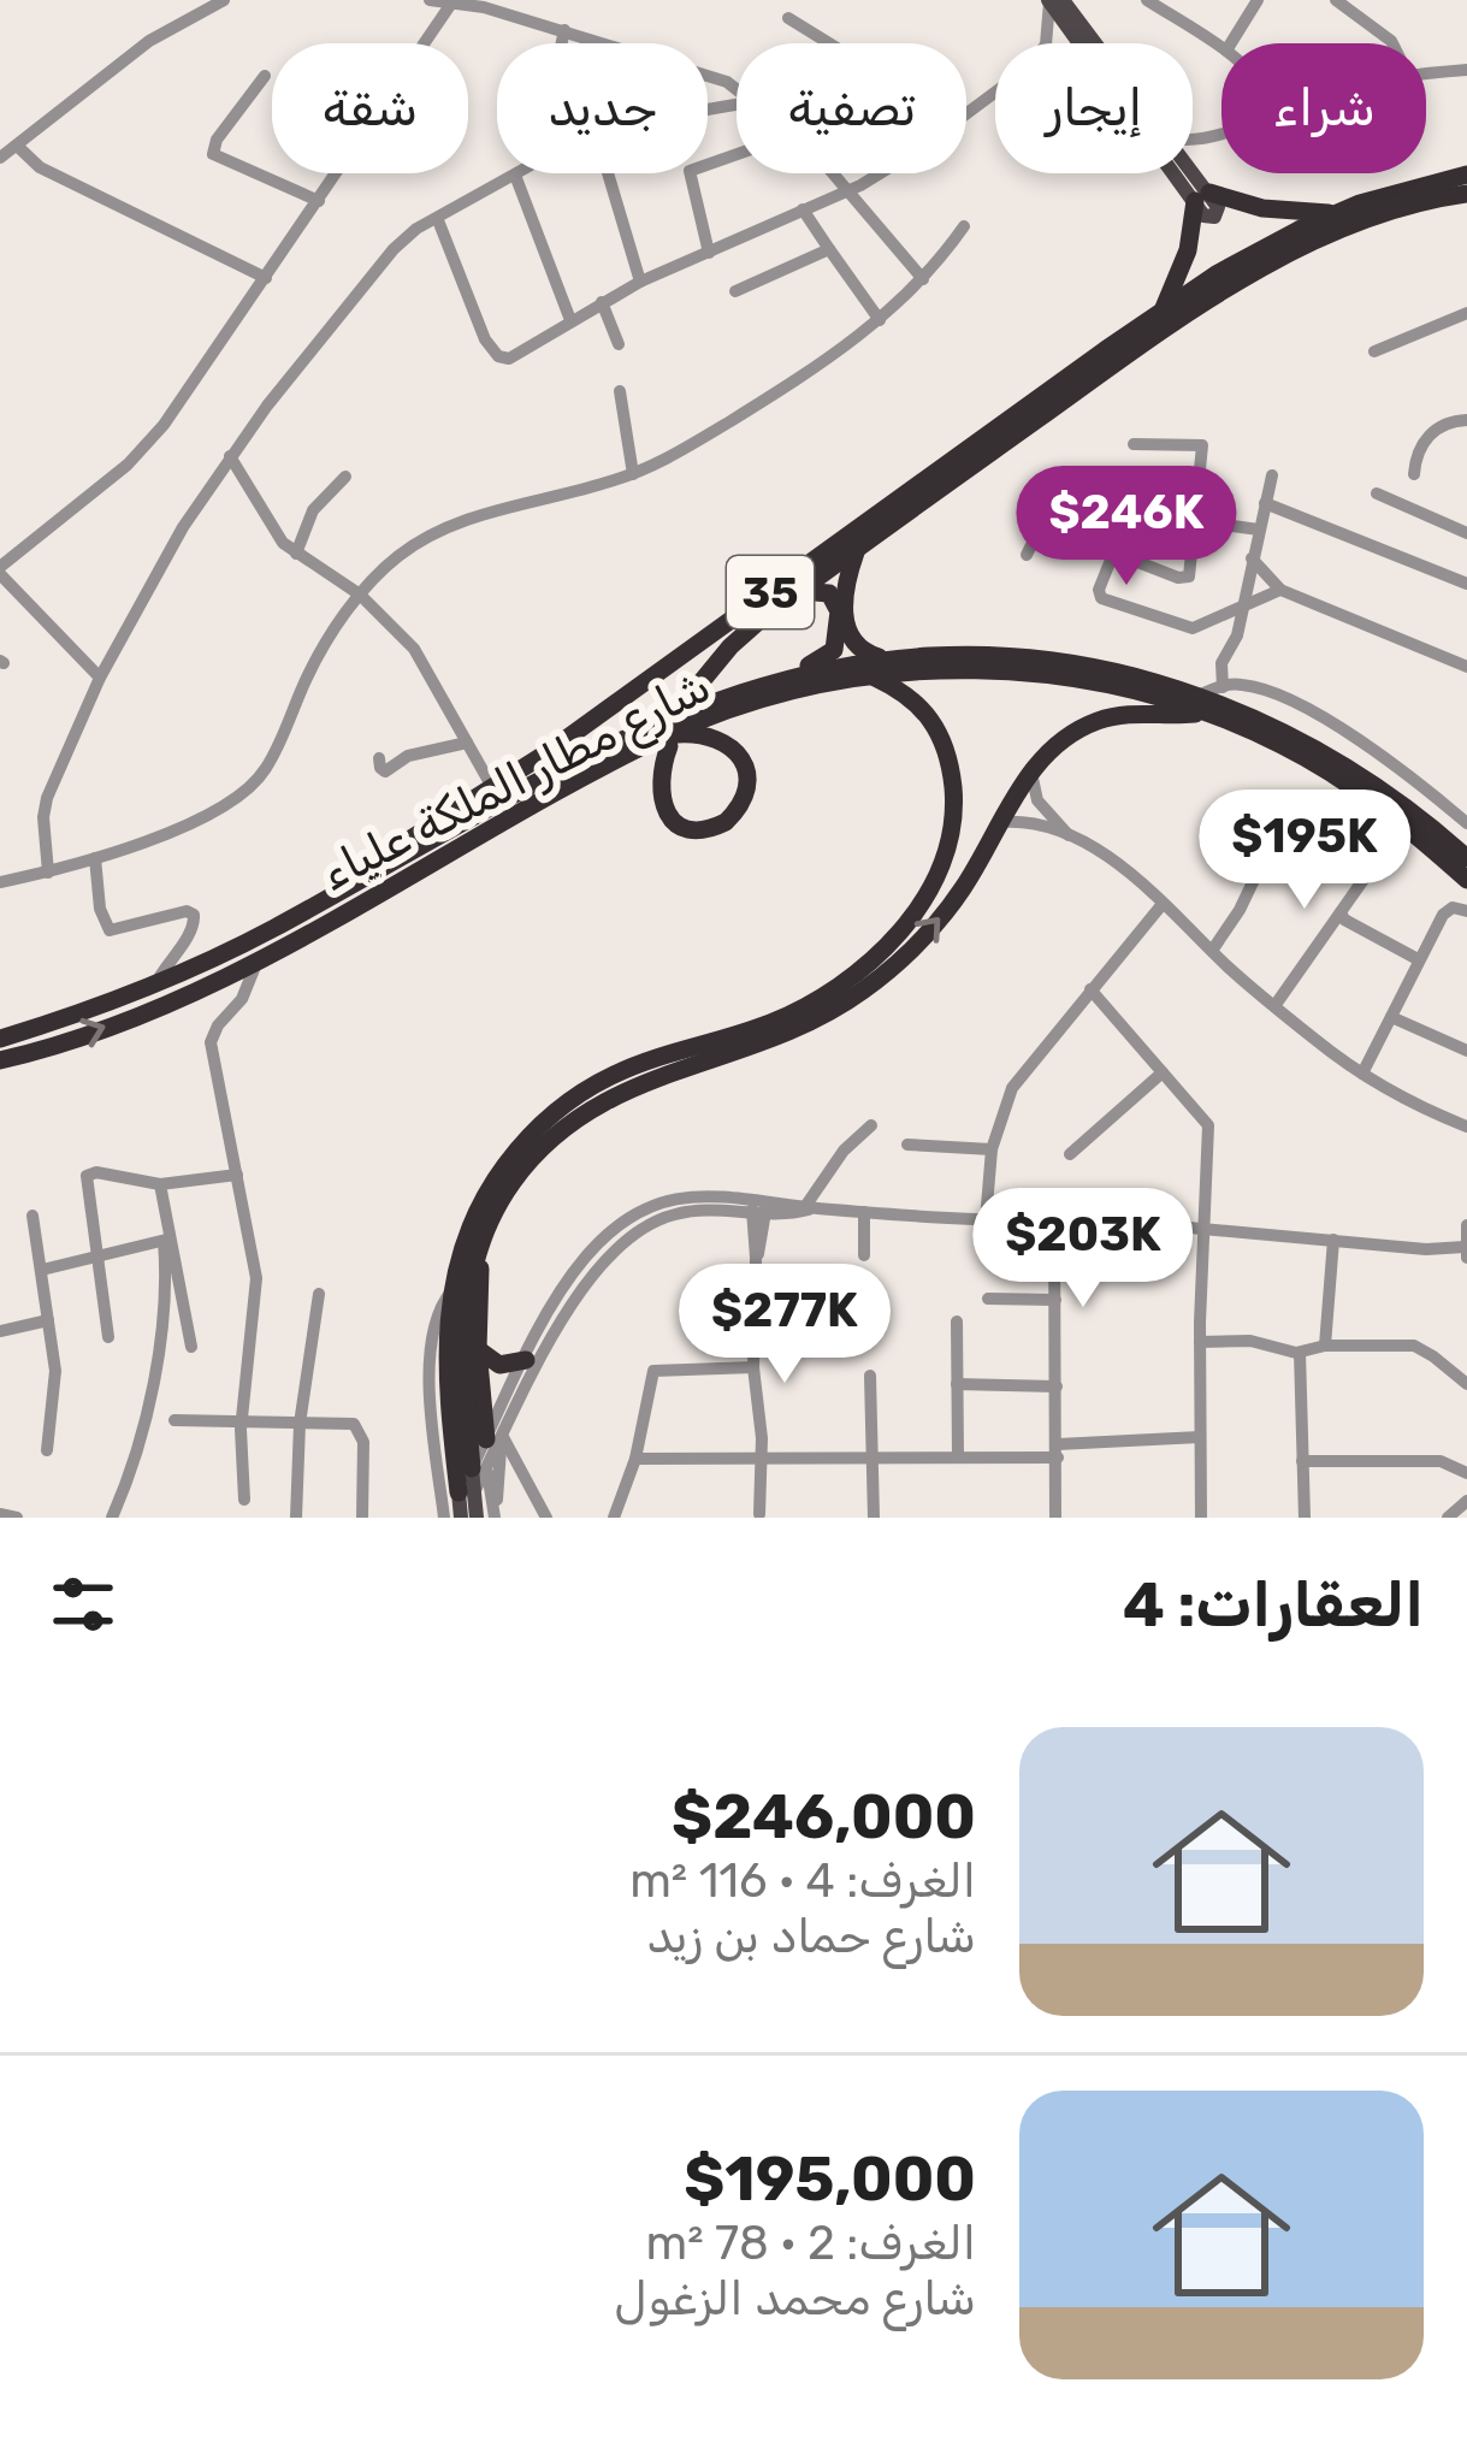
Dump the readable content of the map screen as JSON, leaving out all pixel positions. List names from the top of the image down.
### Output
{
  "streets": {
    "highway": ["35", "شارع مطار الملكة علياء"]
  },
  "crossings": [
    ["35", "شارع مطار الملكة علياء"]
  ],
  "page": {
    "chip": [
      "شراء",
      "إيجار",
      "تصفية",
      "جديد",
      "شقة"
    ],
    "price": [
      "$246K",
      "$195K",
      "$203K",
      "$277K"
    ],
    "heading": "العقارات: 4",
    "list": [
      {
        "name": "$246,000",
        "note": "الغرف: 4 · 116 m² · شارع حماد بن زيد"
      },
      {
        "name": "$195,000",
        "note": "الغرف: 2 · 78 m² · شارع محمد الزغول"
      }
    ]
  }
}
